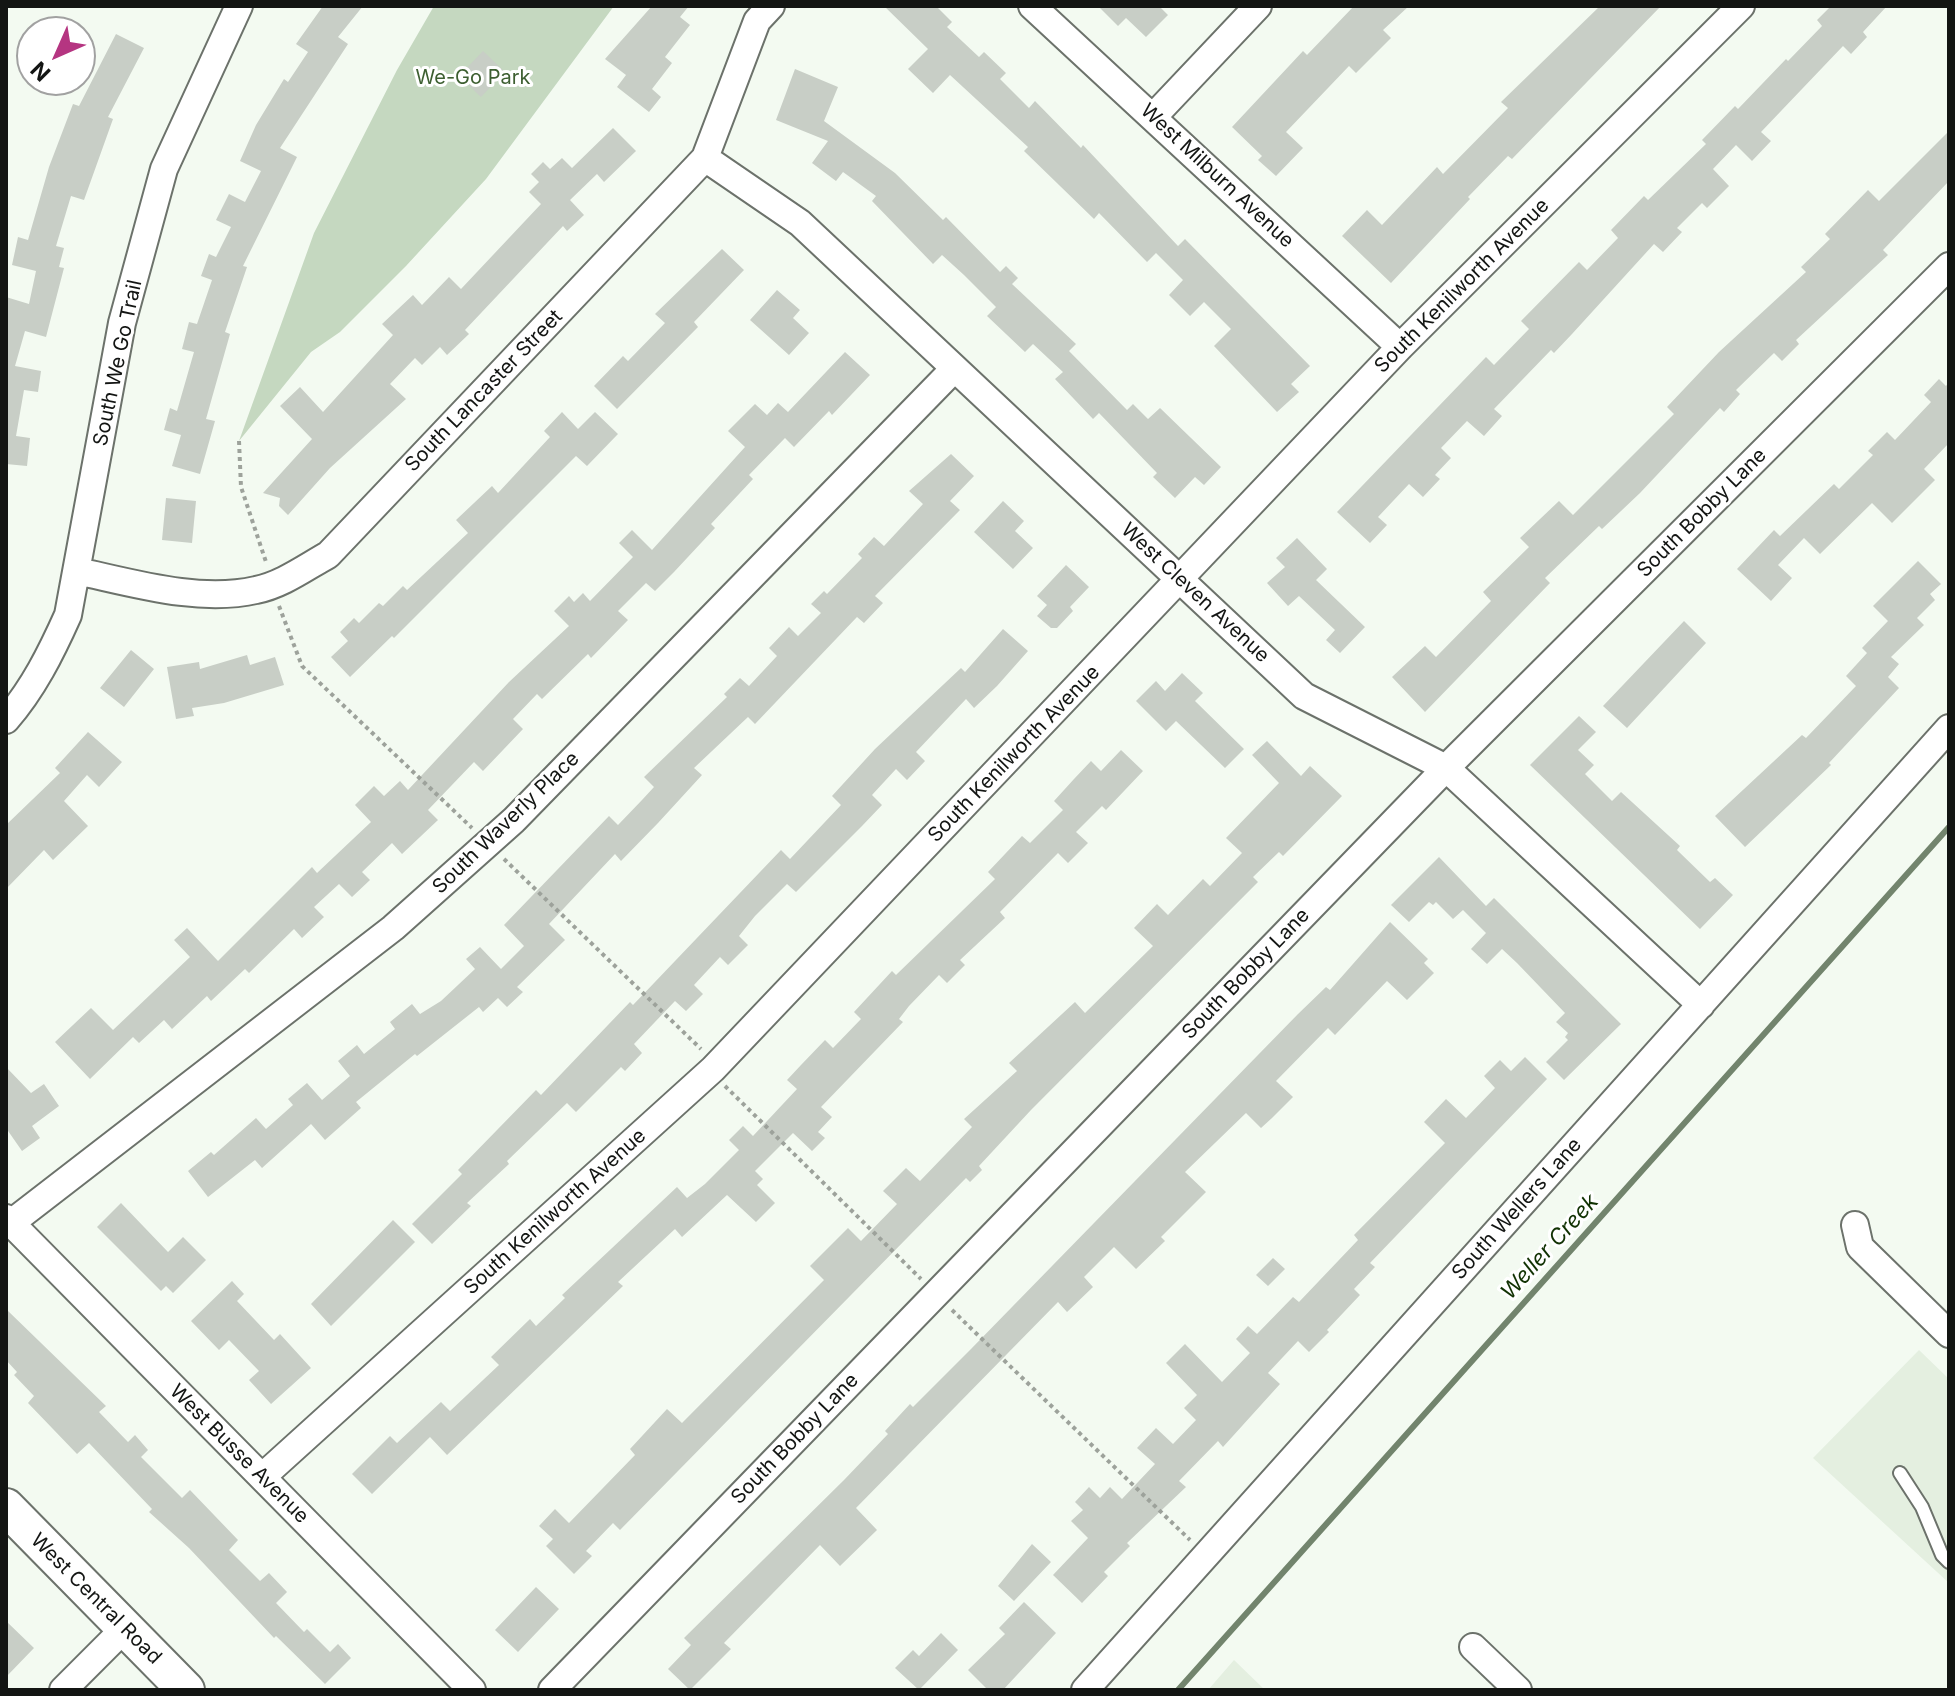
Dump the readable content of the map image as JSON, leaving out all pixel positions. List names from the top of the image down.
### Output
{
  "streets": {
    "main road": ["West Central Road"],
    "street": [
      "West Milburn Avenue",
      "South Kenilworth Avenue",
      "South We Go Trail",
      "South Lancaster Street",
      "South Bobby Lane",
      "West Cleven Avenue",
      "South Waverly Place",
      "South Wellers Lane",
      "West Busse Avenue"
    ]
  },
  "crossings": [
    ["West Milburn Avenue", "South Kenilworth Avenue"],
    ["South Kenilworth Avenue", "West Cleven Avenue"],
    ["South Kenilworth Avenue", "West Busse Avenue"],
    ["South We Go Trail", "South Lancaster Street"],
    ["South Lancaster Street", "West Cleven Avenue"],
    ["South Bobby Lane", "West Cleven Avenue"],
    ["West Cleven Avenue", "South Waverly Place"],
    ["West Cleven Avenue", "South Wellers Lane"],
    ["South Waverly Place", "West Busse Avenue"]
  ],
  "water": ["Weller Creek"],
  "parks": ["We-Go Park"],
  "north": "bottom left"
}
